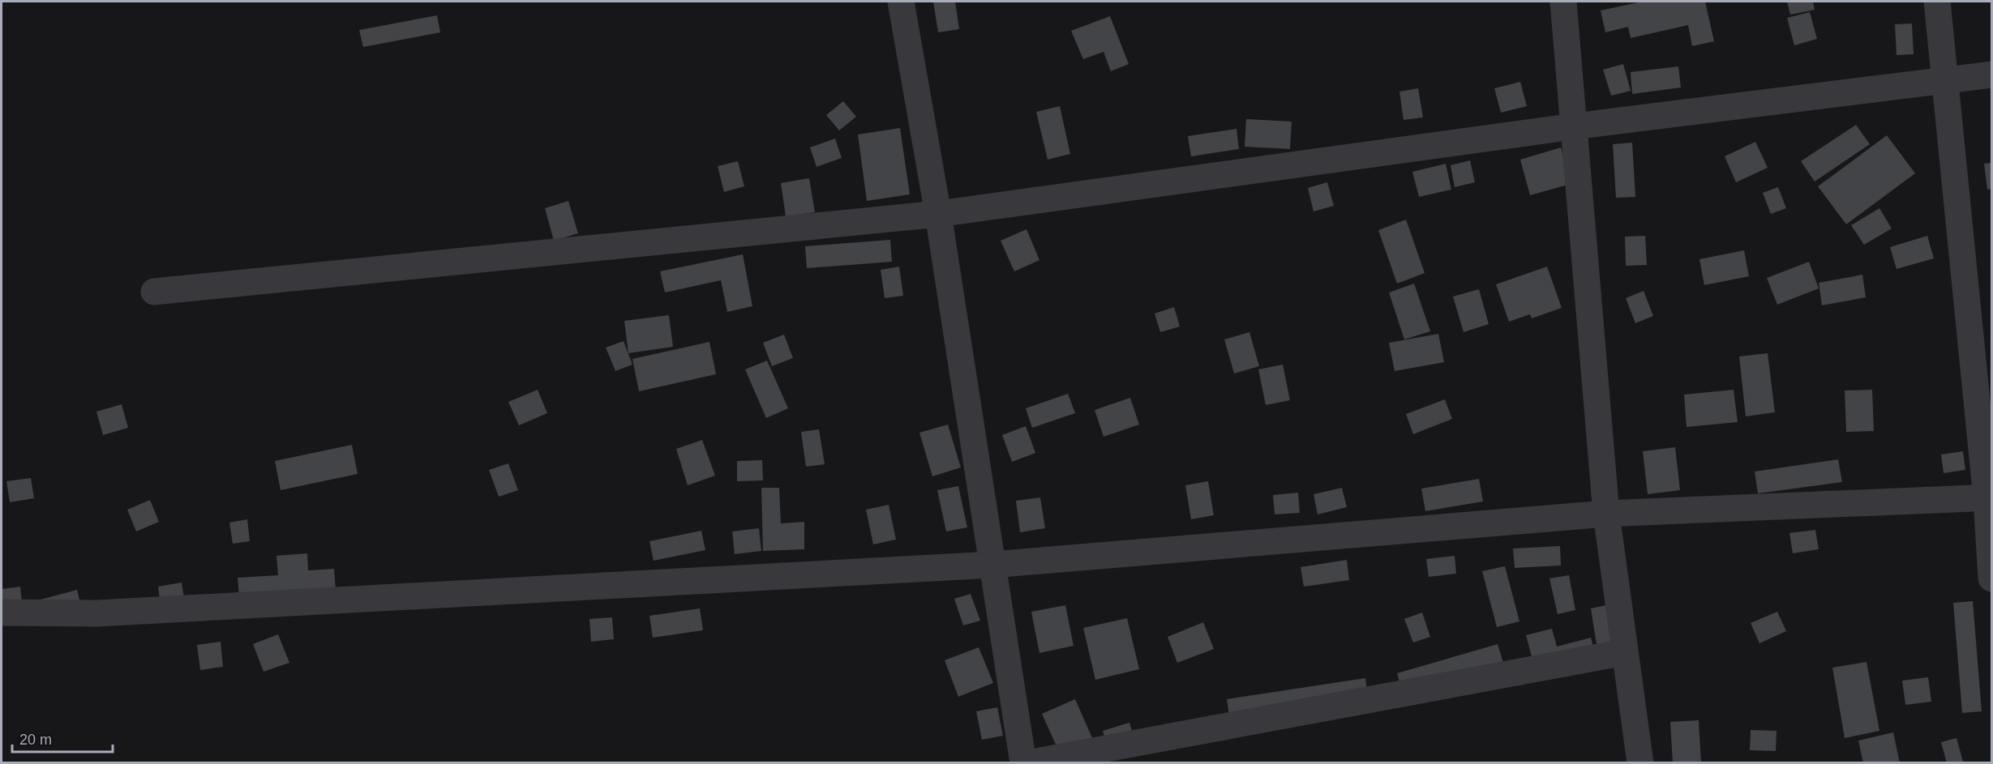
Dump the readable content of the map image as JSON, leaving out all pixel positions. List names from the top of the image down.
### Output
{
  "scale_bar": "20 m"
}
